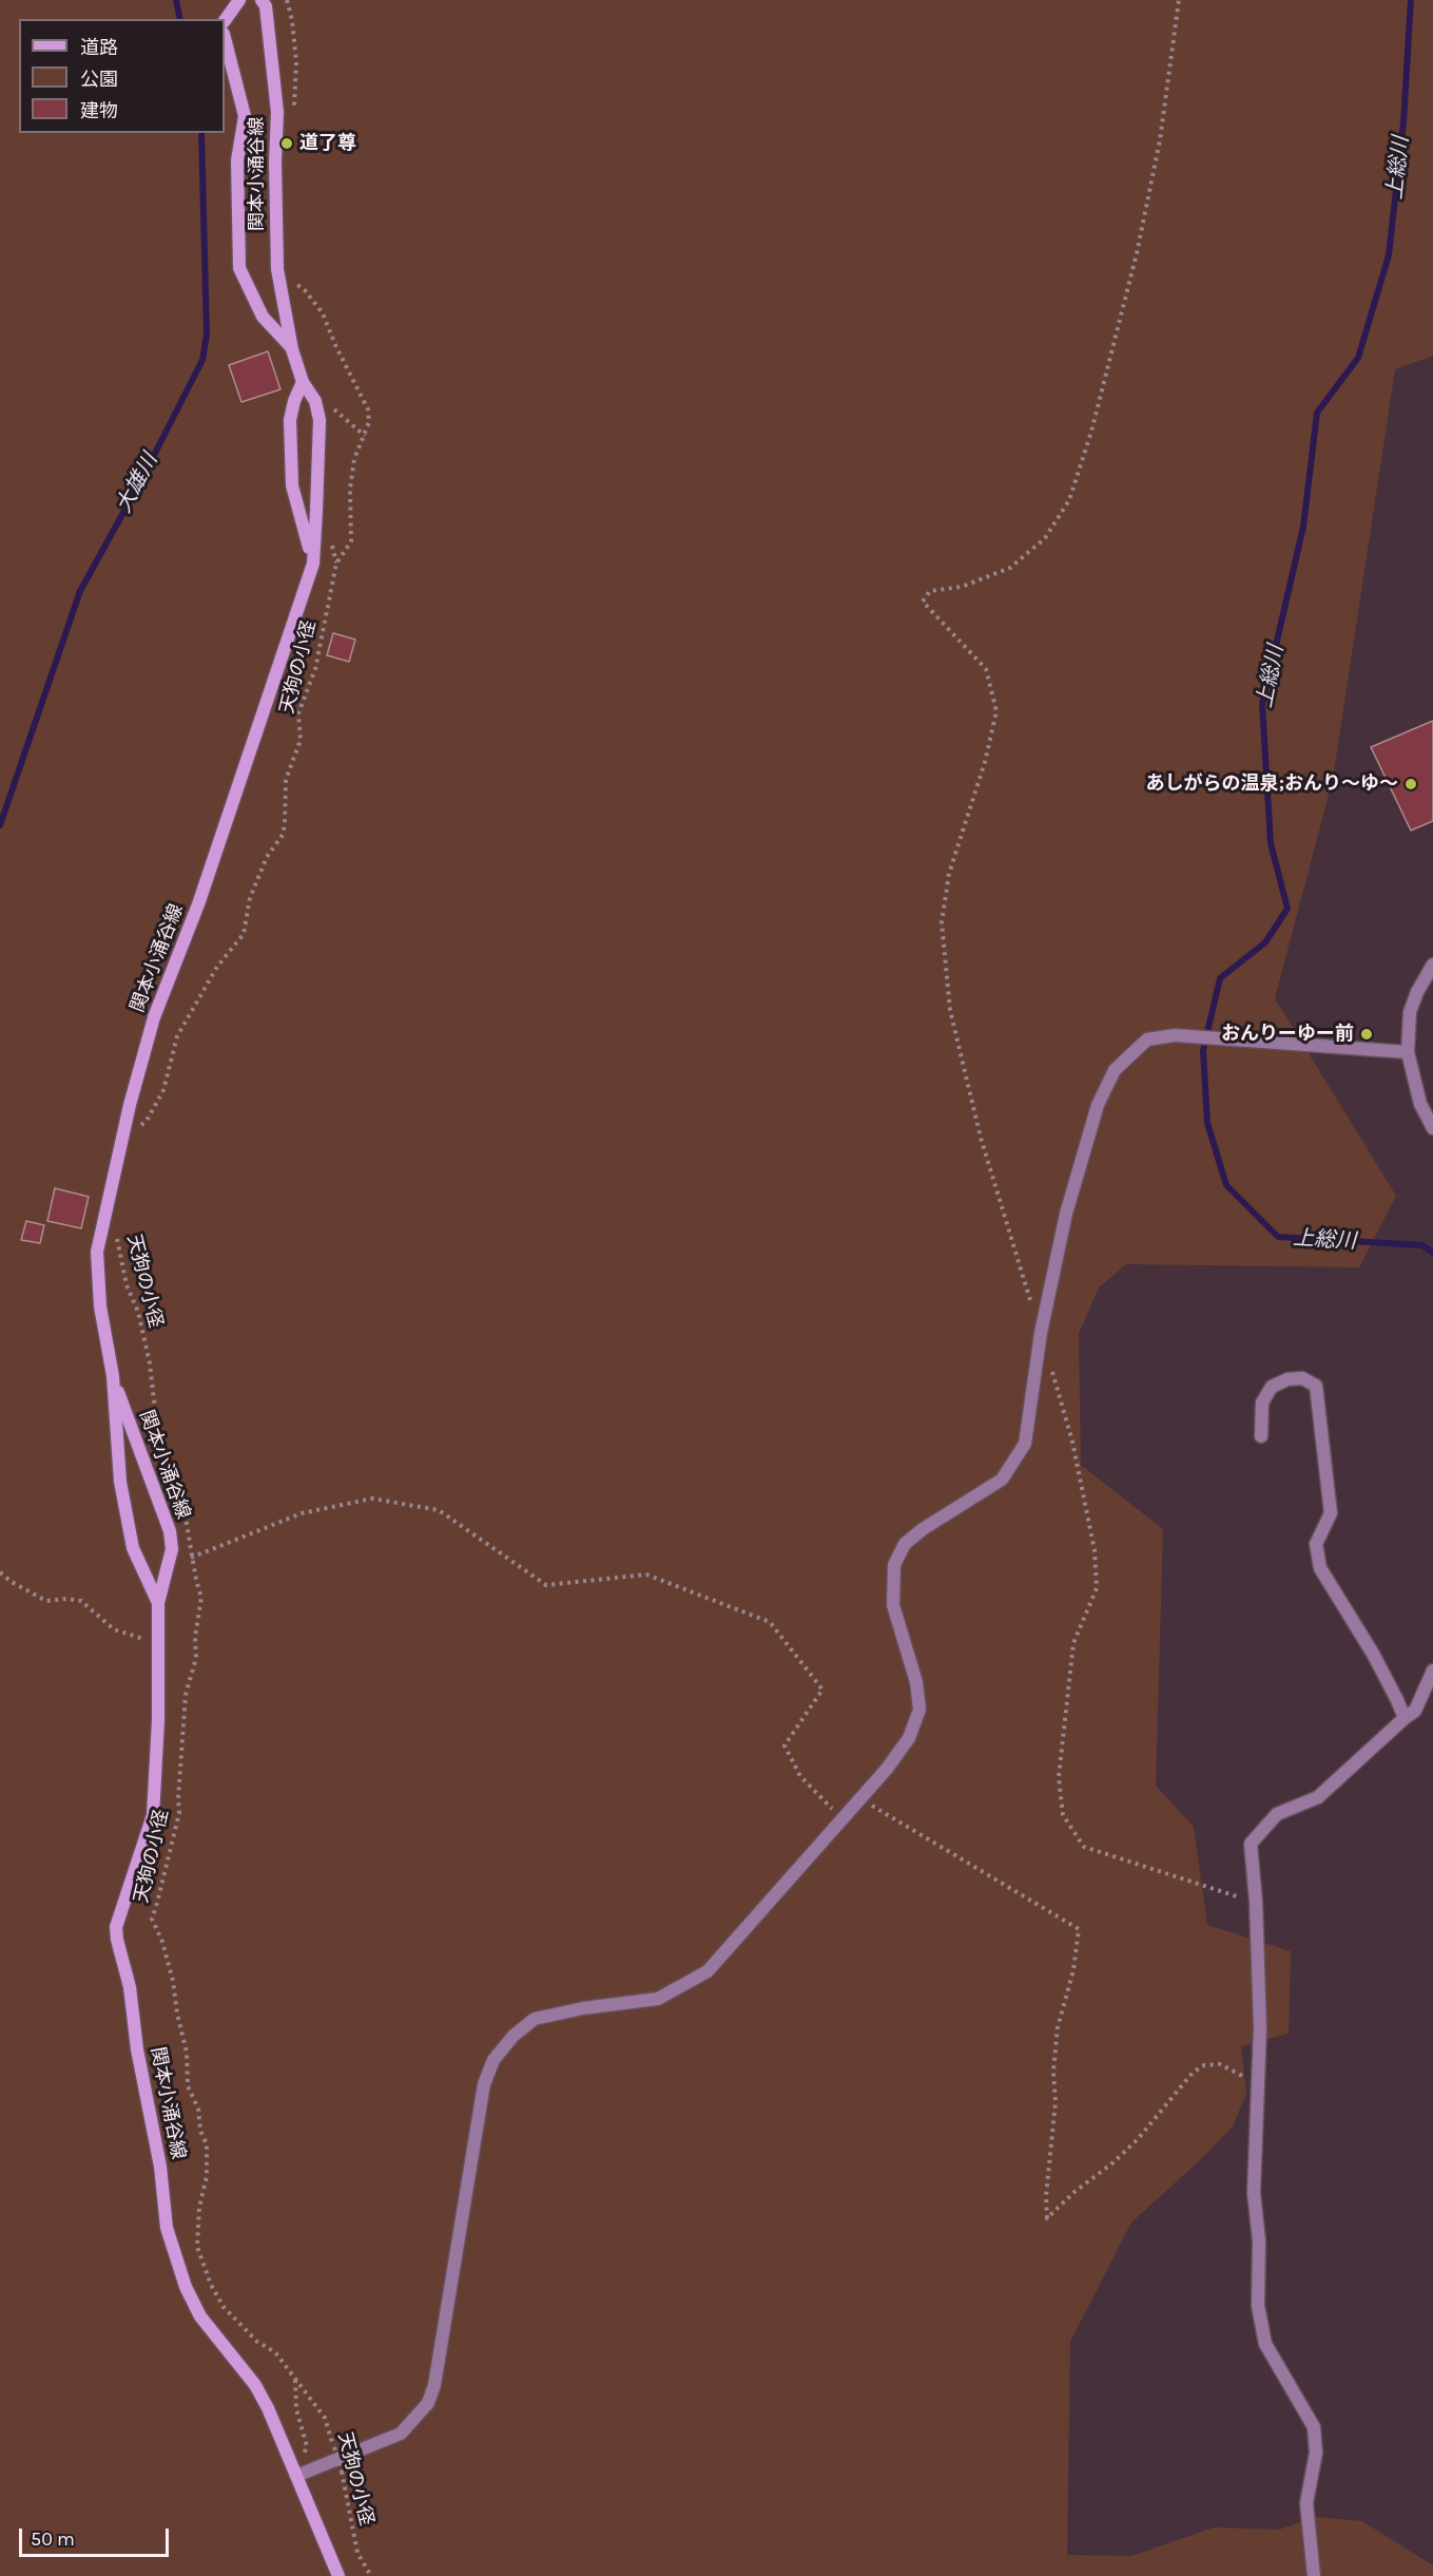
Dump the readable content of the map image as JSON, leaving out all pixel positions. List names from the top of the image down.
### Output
{
  "streets": {
    "main road": ["関本小涌谷線"],
    "path": ["天狗の小径"]
  },
  "water": ["上総川", "大雄川"],
  "places": ["道了尊", "あしがらの温泉;おんり〜ゆ〜", "おんりーゆー前"],
  "legend": ["道路", "公園", "建物"],
  "scale_bar": "50 m"
}
